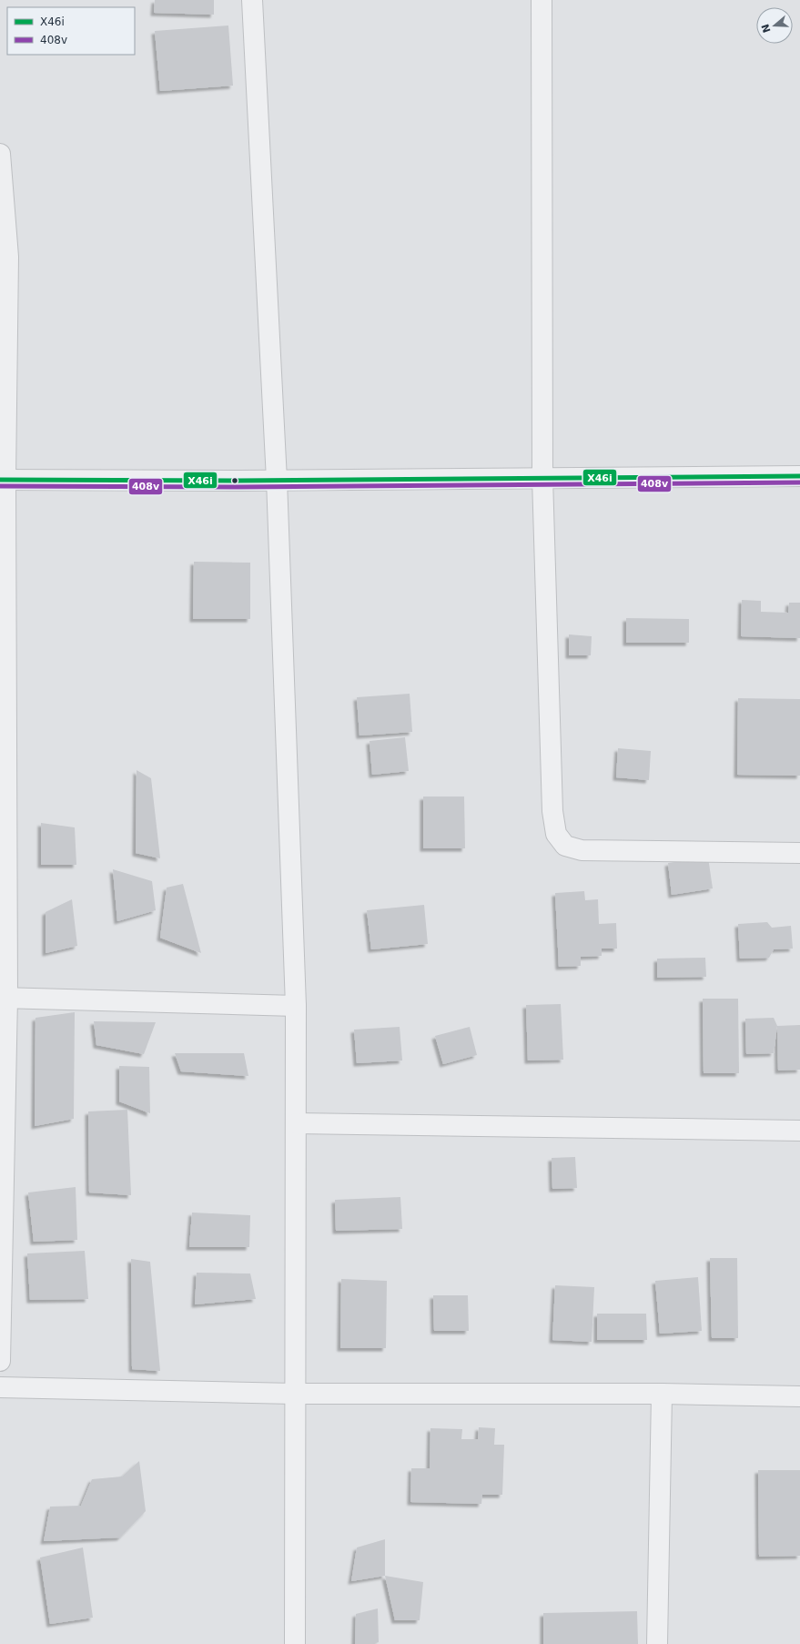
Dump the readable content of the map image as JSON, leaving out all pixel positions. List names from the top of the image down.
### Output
{
  "lines": ["transit line X46i", "transit line 408v"],
  "legend": ["X46i", "408v"],
  "north": "left"
}
